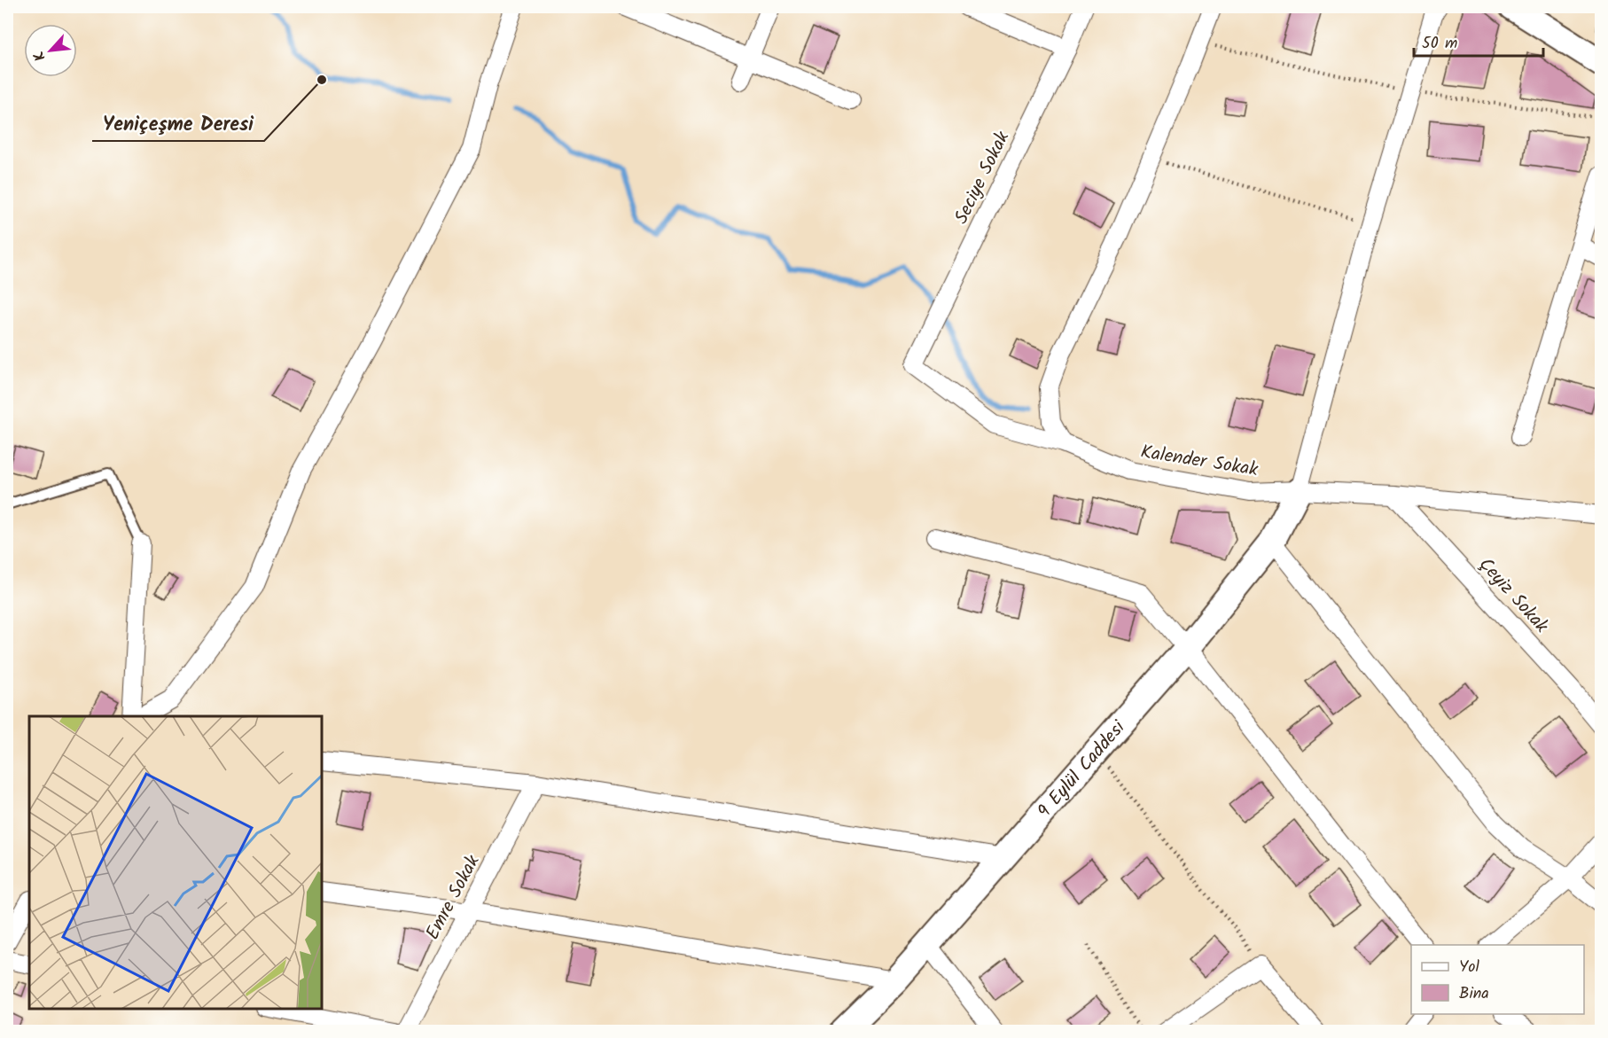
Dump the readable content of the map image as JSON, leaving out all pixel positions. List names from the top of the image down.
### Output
{
  "streets": {
    "street": [
      "Seciye Sokak",
      "Kalender Sokak",
      "Çeyiz Sokak",
      "9 Eylül Caddesi",
      "Emre Sokak"
    ]
  },
  "crossings": [
    ["Seciye Sokak", "Kalender Sokak"],
    ["Kalender Sokak", "Çeyiz Sokak"],
    ["Kalender Sokak", "9 Eylül Caddesi"]
  ],
  "places": ["Yeniçeşme Deresi"],
  "legend": ["Yol", "Bina"],
  "scale_bar": "50 m",
  "north": "bottom left"
}
